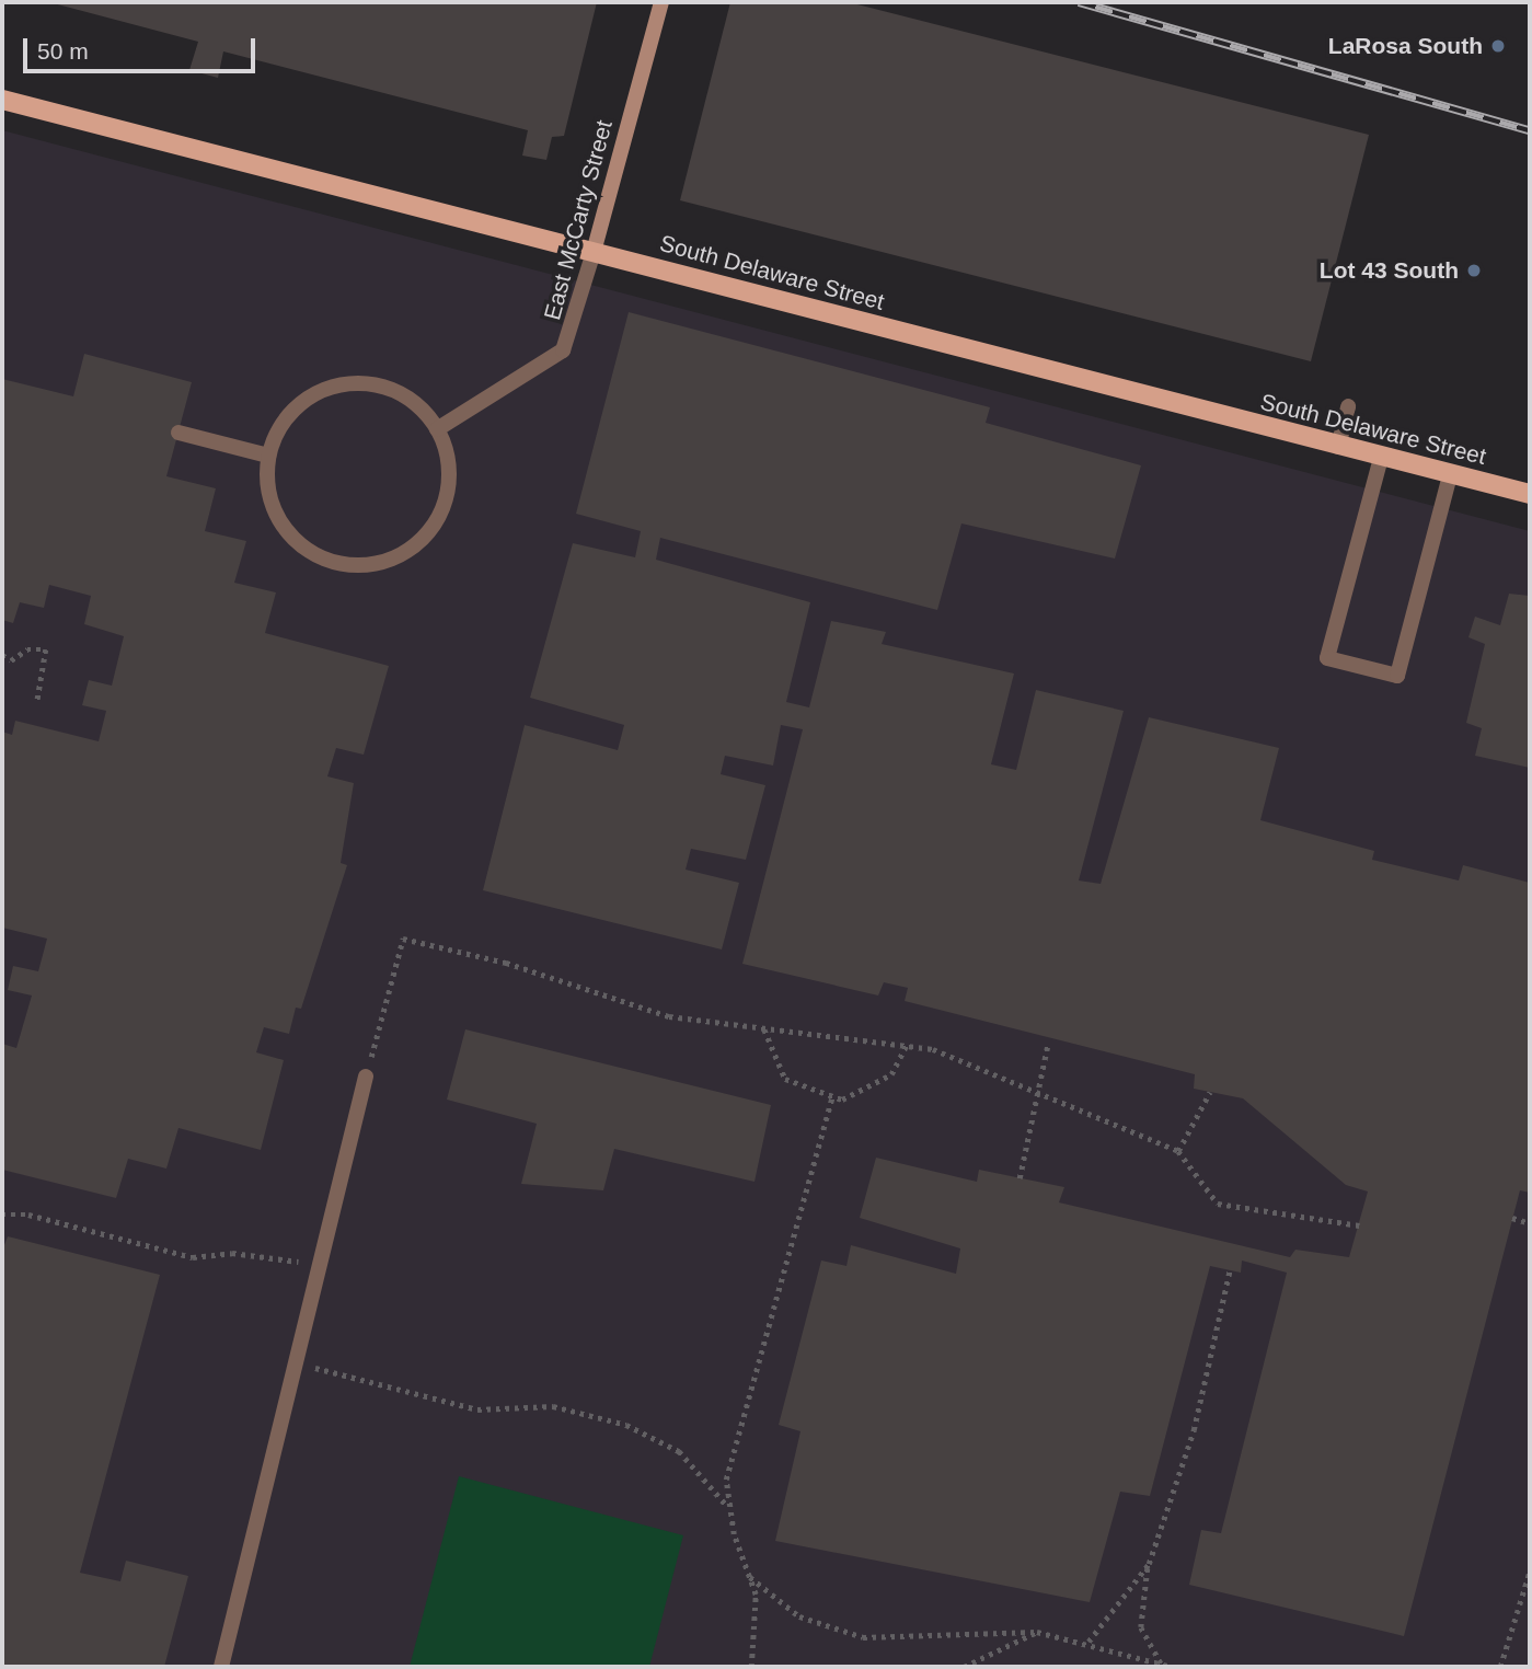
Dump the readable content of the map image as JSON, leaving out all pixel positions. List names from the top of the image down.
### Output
{
  "streets": {
    "main road": ["East McCarty Street", "South Delaware Street"]
  },
  "crossings": [
    ["East McCarty Street", "South Delaware Street"]
  ],
  "places": ["LaRosa South", "Lot 43 South"],
  "scale_bar": "50 m"
}
